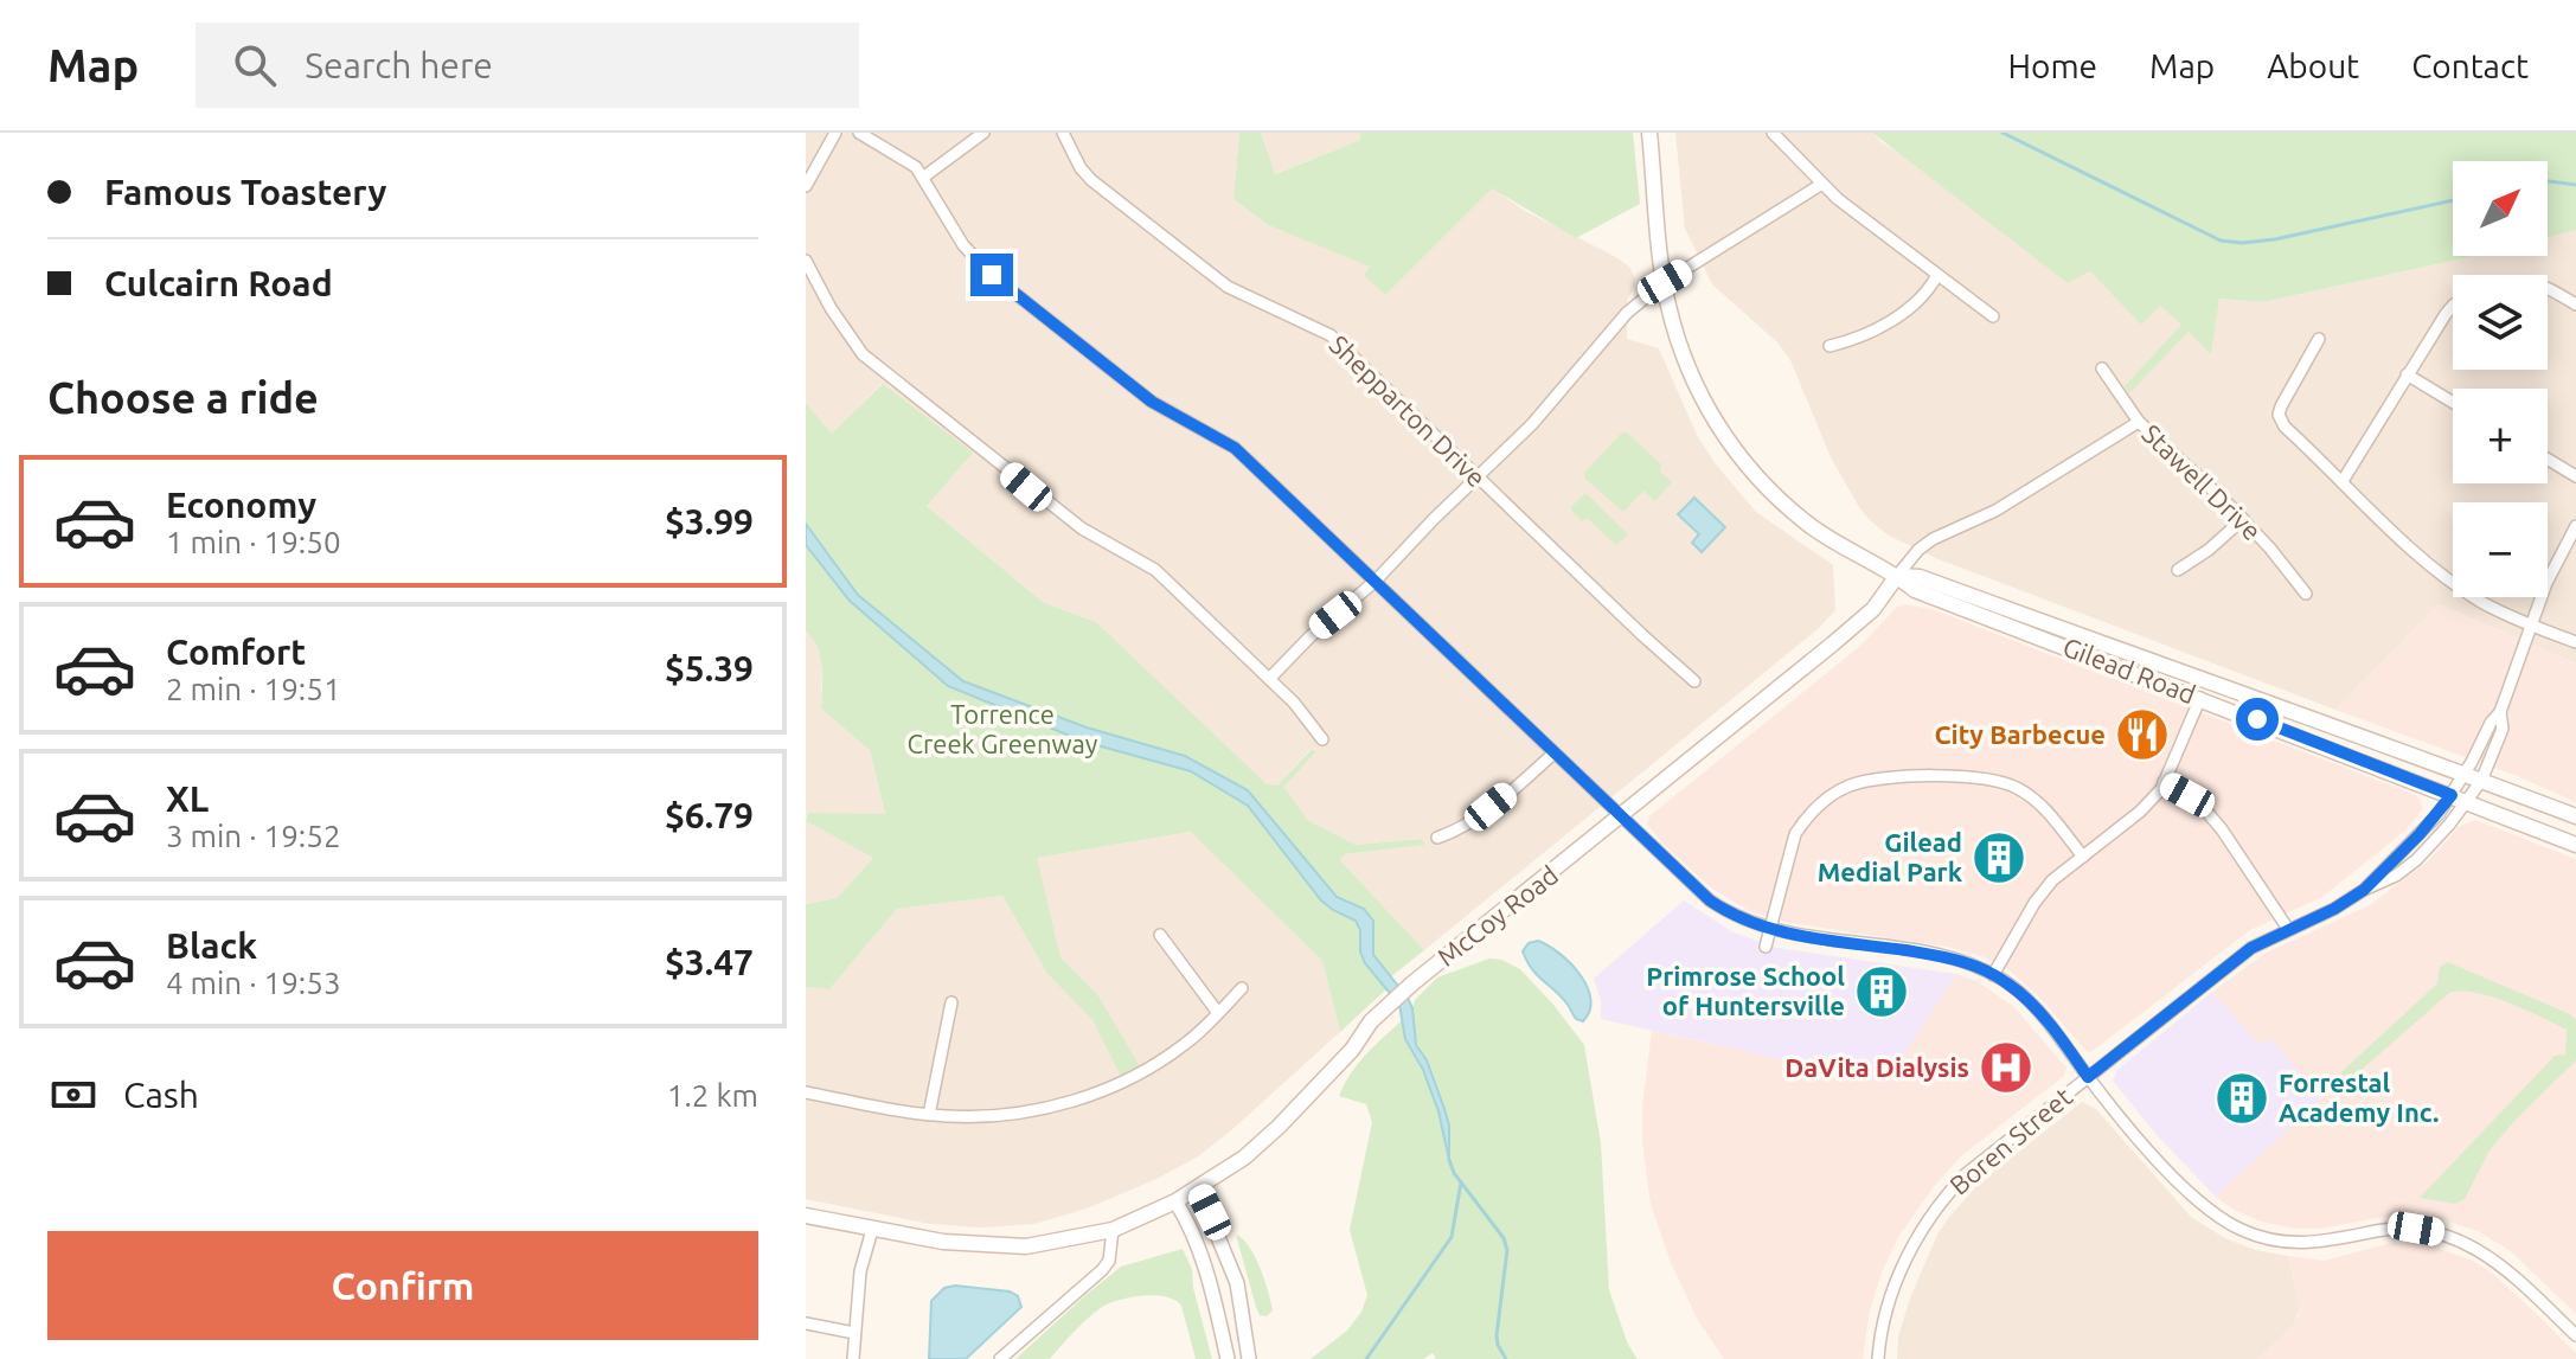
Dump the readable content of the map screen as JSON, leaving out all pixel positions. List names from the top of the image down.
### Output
{
  "streets": {
    "main road": ["Gilead Road", "McCoy Road"],
    "street": ["Shepparton Drive", "Stawell Drive", "Boren Street"]
  },
  "crossings": [
    ["Stawell Drive", "McCoy Road"],
    ["Gilead Road", "McCoy Road"],
    ["Gilead Road", "Boren Street"]
  ],
  "parks": ["Torrence Creek Greenway"],
  "places": {
    "restaurant": ["City Barbecue"],
    "building": ["Gilead Medial Park", "Primrose School of Huntersville", "Forrestal Academy Inc."],
    "hospital": ["DaVita Dialysis"]
  },
  "north": "top right",
  "page": {
    "header": "Map",
    "search": "Search here",
    "nav": [
      "Home",
      "Map",
      "About",
      "Contact"
    ],
    "banner": ["Famous Toastery", "Culcairn Road"],
    "map_buttons": ["+", "−"],
    "heading": "Choose a ride",
    "list": [
      {
        "name": "Economy",
        "note": "1 min · 19:50",
        "value": "$3.99"
      },
      {
        "name": "Comfort",
        "note": "2 min · 19:51",
        "value": "$5.39"
      },
      {
        "name": "XL",
        "note": "3 min · 19:52",
        "value": "$6.79"
      },
      {
        "name": "Black",
        "note": "4 min · 19:53",
        "value": "$3.47"
      }
    ],
    "pay": ["Cash", "1.2 km"],
    "buttons": "Confirm"
  }
}
